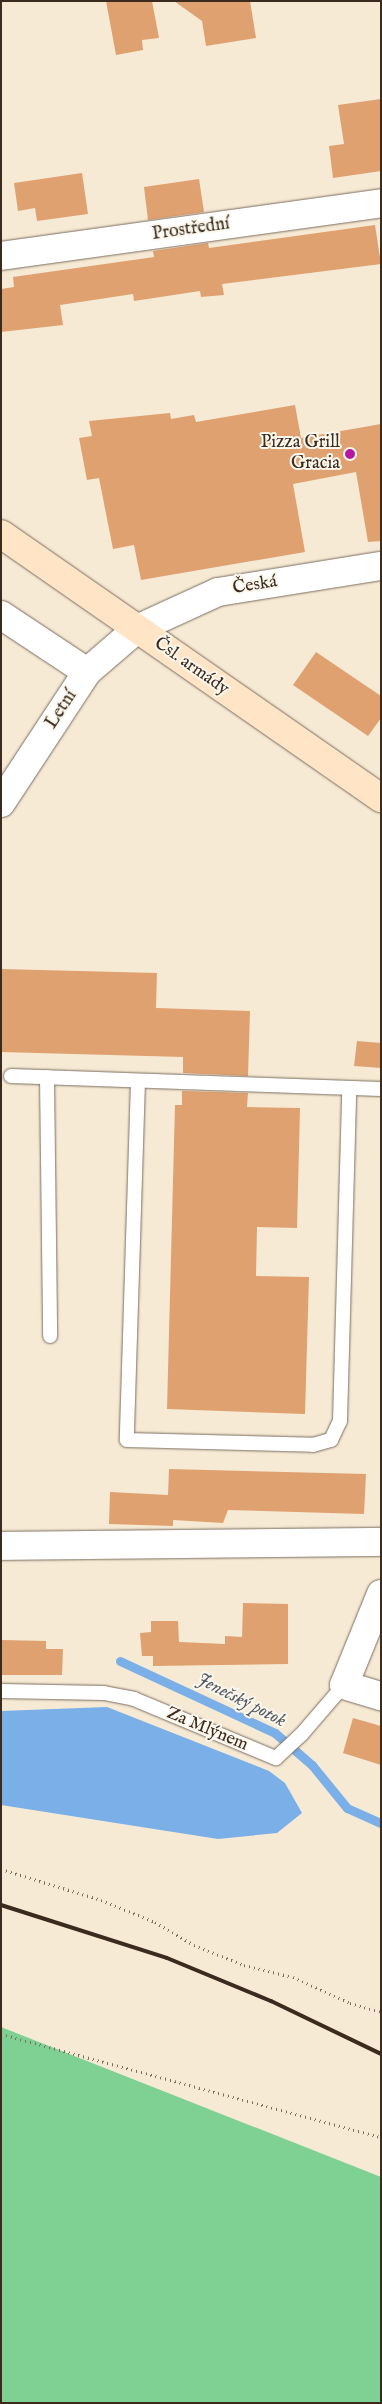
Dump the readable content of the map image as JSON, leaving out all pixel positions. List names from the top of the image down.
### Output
{
  "streets": {
    "main road": ["Čsl. armády"],
    "street": ["Prostřední", "Česká", "Letní"],
    "lane": ["Za Mlýnem"]
  },
  "crossings": [
    ["Česká", "Čsl. armády"],
    ["Česká", "Letní"],
    ["Čsl. armády", "Letní"]
  ],
  "water": ["Jenečský potok"],
  "places": ["Pizza Grill Gracia"]
}
